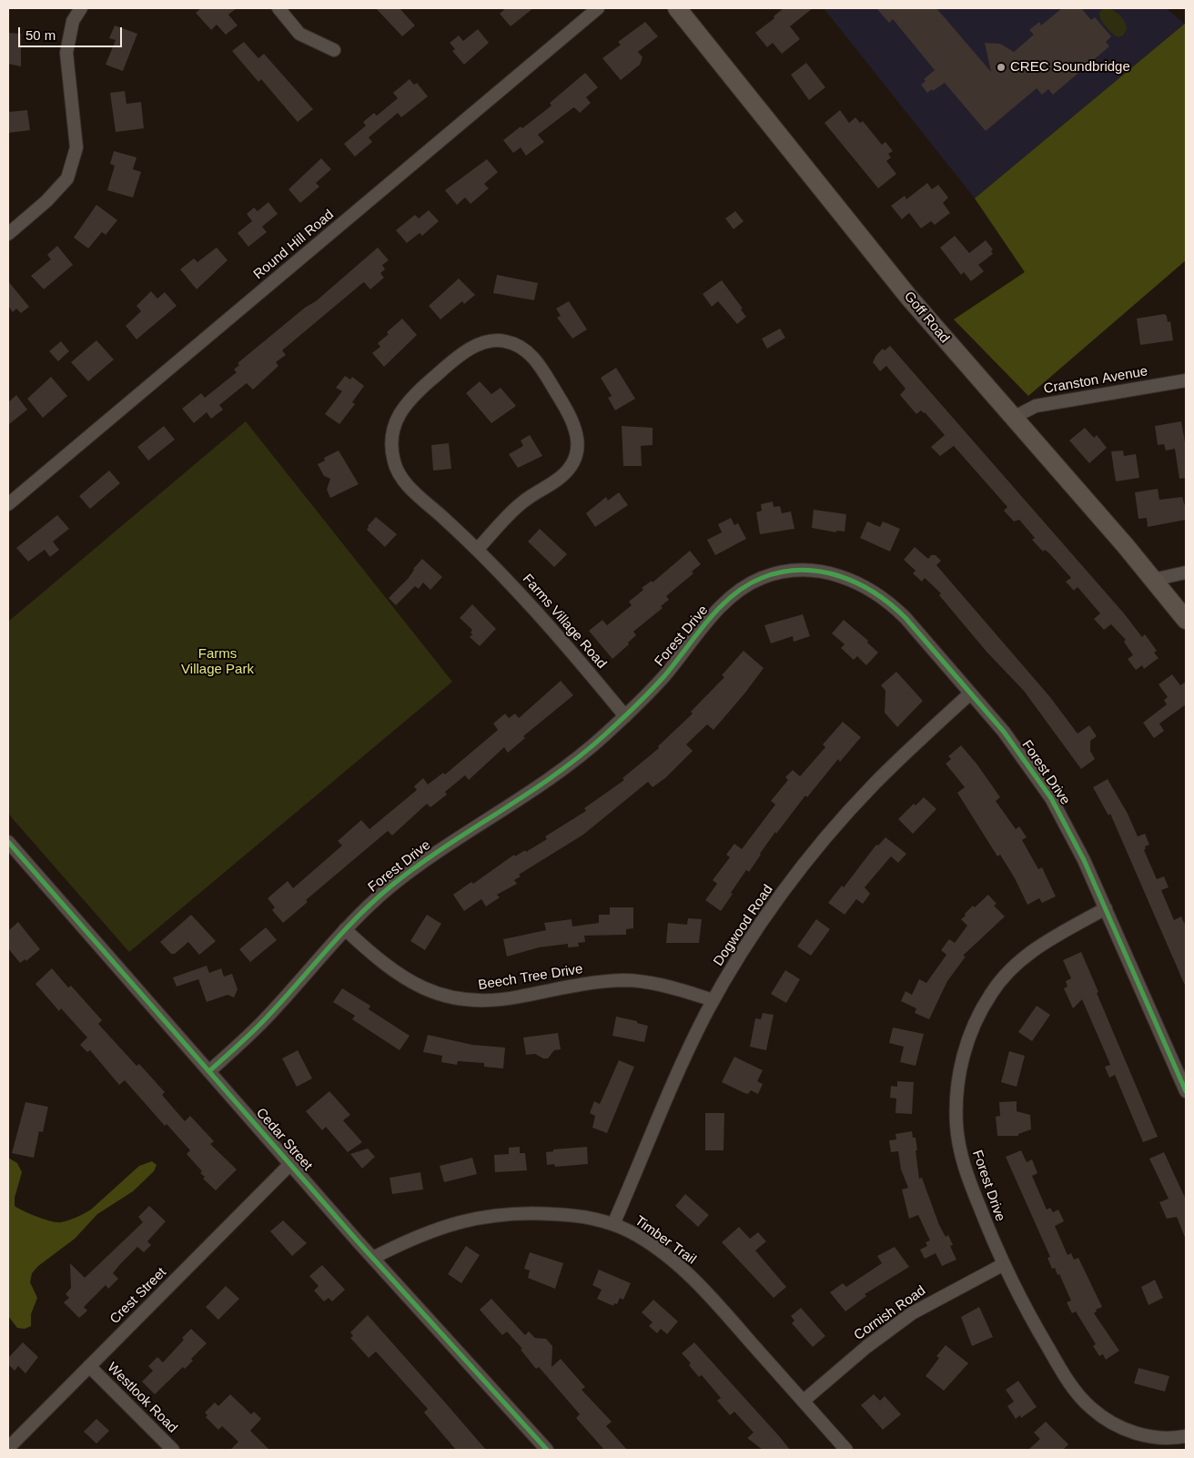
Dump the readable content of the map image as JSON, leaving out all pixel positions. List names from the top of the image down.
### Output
{
  "streets": {
    "street": [
      "Round Hill Road",
      "Goff Road",
      "Cranston Avenue",
      "Farms Village Road",
      "Forest Drive",
      "Dogwood Road",
      "Beech Tree Drive",
      "Cedar Street",
      "Timber Trail",
      "Crest Street",
      "Cornish Road",
      "Westlook Road"
    ]
  },
  "crossings": [
    ["Goff Road", "Cranston Avenue"],
    ["Farms Village Road", "Forest Drive"],
    ["Forest Drive", "Dogwood Road"],
    ["Forest Drive", "Beech Tree Drive"],
    ["Forest Drive", "Cedar Street"],
    ["Forest Drive", "Cornish Road"],
    ["Dogwood Road", "Beech Tree Drive"],
    ["Dogwood Road", "Timber Trail"],
    ["Cedar Street", "Timber Trail"],
    ["Cedar Street", "Crest Street"],
    ["Timber Trail", "Cornish Road"],
    ["Crest Street", "Westlook Road"]
  ],
  "parks": ["Farms Village Park"],
  "places": ["CREC Soundbridge"],
  "scale_bar": "50 m"
}
